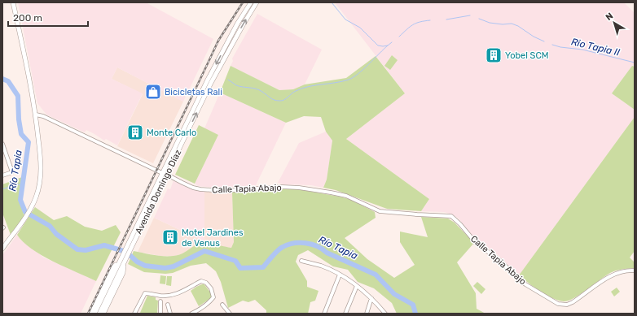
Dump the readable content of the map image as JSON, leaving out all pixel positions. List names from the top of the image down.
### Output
{
  "streets": {
    "main road": ["Avenida Domingo Díaz"],
    "street": ["Calle Tapia Abajo"]
  },
  "crossings": [
    ["Calle Tapia Abajo", "Avenida Domingo Díaz"]
  ],
  "water": ["Rio Tapia II", "Río Tapia"],
  "places": {
    "building": ["Yobel SCM", "Monte Carlo", "Motel Jardines de Venus"],
    "shop": ["Bicicletas Rali"]
  },
  "scale_bar": "200 m",
  "north": "top left"
}
